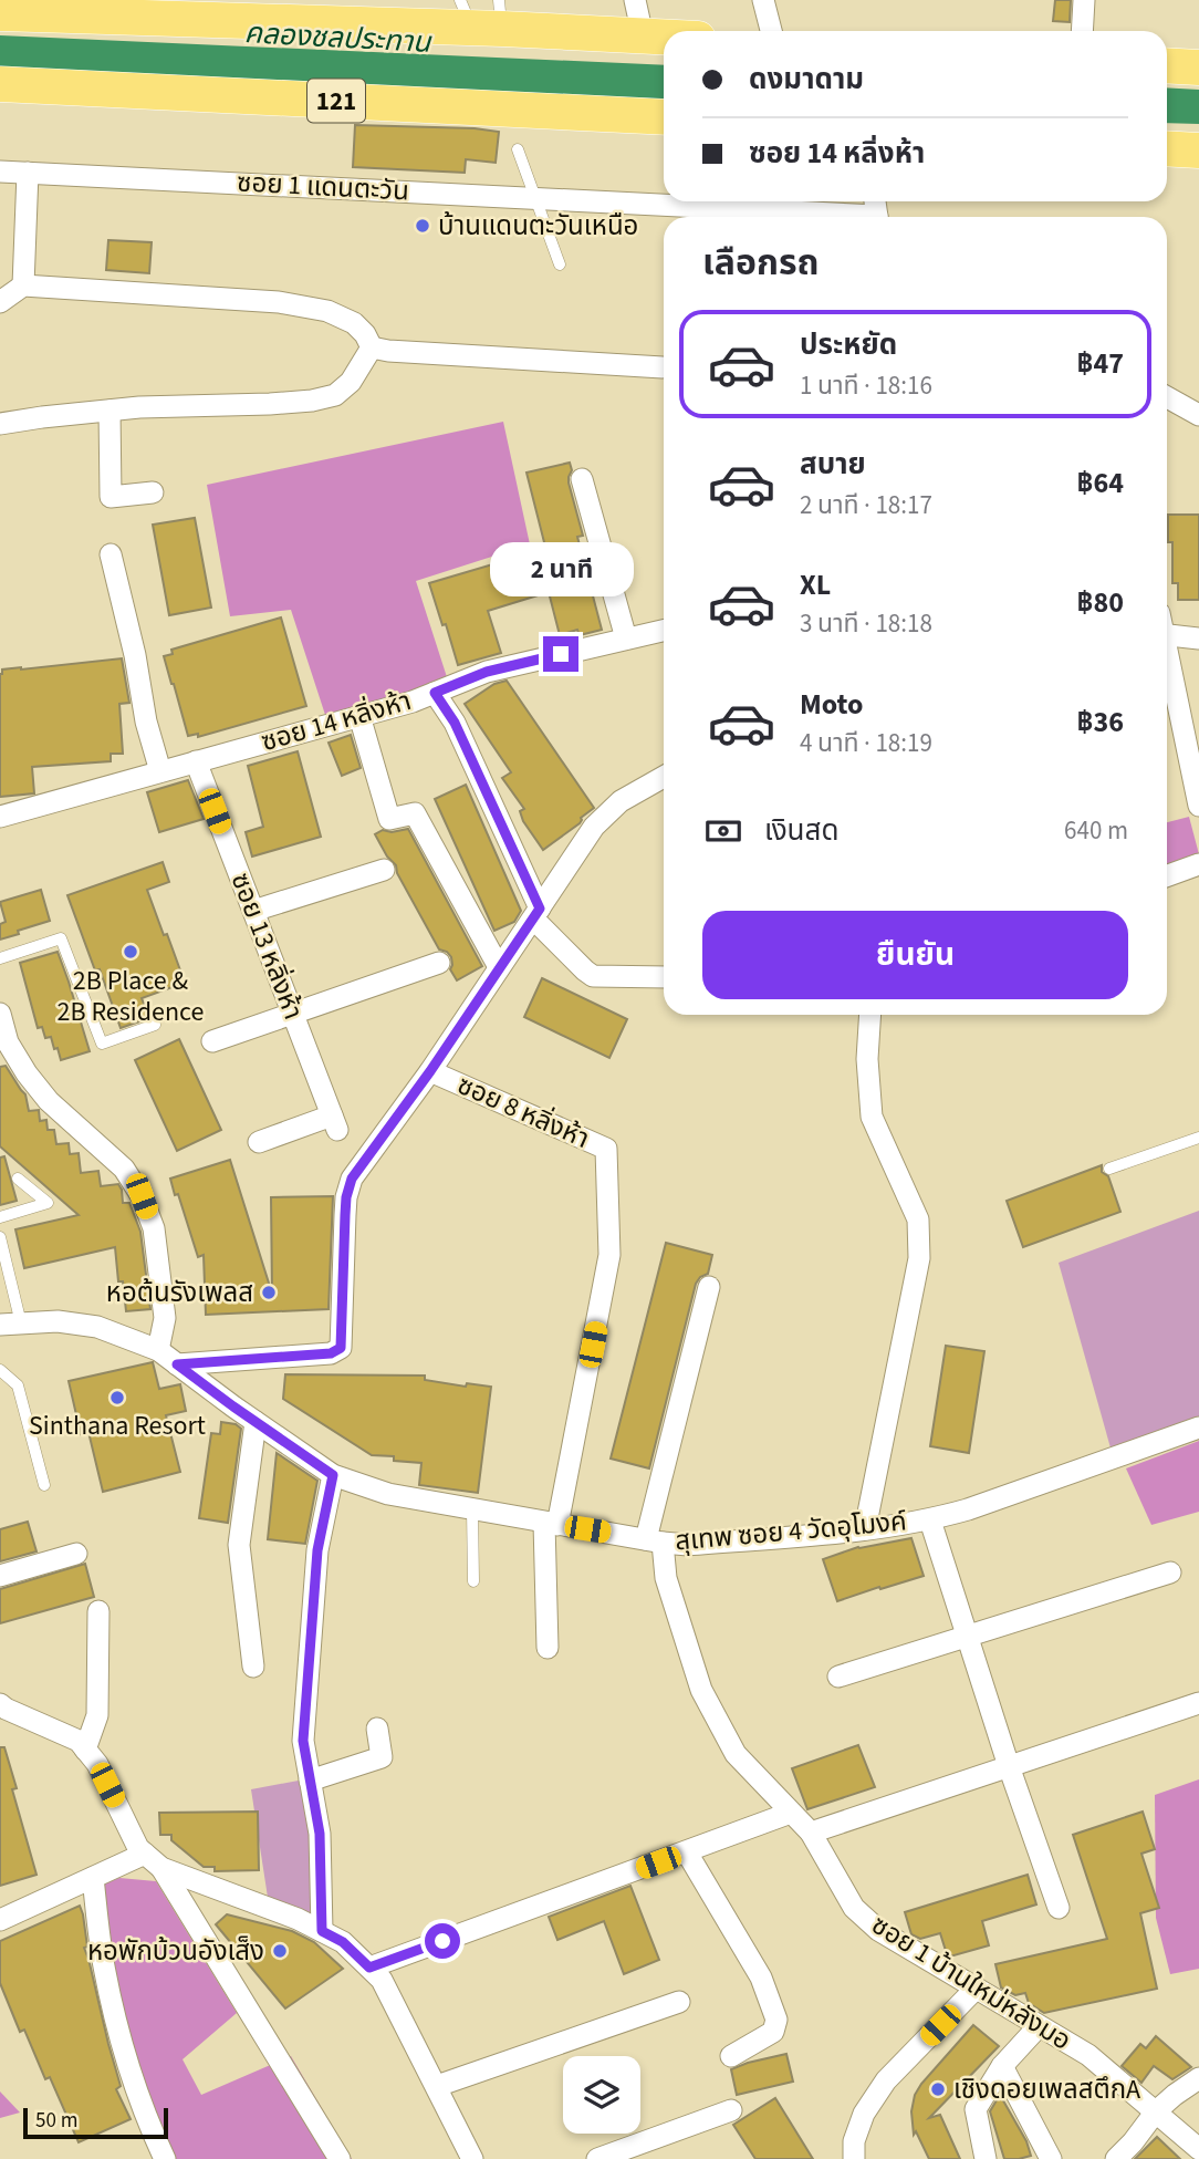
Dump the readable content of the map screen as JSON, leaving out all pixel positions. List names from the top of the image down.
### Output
{
  "streets": {
    "main road": ["121"],
    "street": [
      "ซอย 1 แดนตะวัน",
      "ซอย 14 หลิ่งห้า",
      "ซอย 13 หลิ่งห้า",
      "ซอย 8 หลิ่งห้า",
      "สุเทพ ซอย 4 วัดอุโมงค์",
      "ซอย 1 บ้านใหม่หลังมอ"
    ]
  },
  "crossings": [
    ["ซอย 14 หลิ่งห้า", "ซอย 13 หลิ่งห้า"],
    ["ซอย 8 หลิ่งห้า", "สุเทพ ซอย 4 วัดอุโมงค์"],
    ["สุเทพ ซอย 4 วัดอุโมงค์", "ซอย 1 บ้านใหม่หลังมอ"]
  ],
  "water": ["คลองชลประทาน"],
  "places": [
    "บ้านแดนตะวันเหนือ",
    "2B Place & 2B Residence",
    "หอต้นรังเพลส",
    "Sinthana Resort",
    "หอพักบ้วนอังเส็ง",
    "เชิงดอยเพลสตึกA"
  ],
  "scale_bar": "50 m",
  "page": {
    "banner": ["ดงมาดาม", "ซอย 14 หลิ่งห้า"],
    "heading": "เลือกรถ",
    "list": [
      {
        "name": "ประหยัด",
        "note": "1 นาที · 18:16",
        "value": "฿47"
      },
      {
        "name": "สบาย",
        "note": "2 นาที · 18:17",
        "value": "฿64"
      },
      {
        "name": "XL",
        "note": "3 นาที · 18:18",
        "value": "฿80"
      },
      {
        "name": "Moto",
        "note": "4 นาที · 18:19",
        "value": "฿36"
      }
    ],
    "bubble": "2 นาที",
    "pay": ["เงินสด", "640 m"],
    "buttons": "ยืนยัน",
    "scale": "50 m"
  }
}
